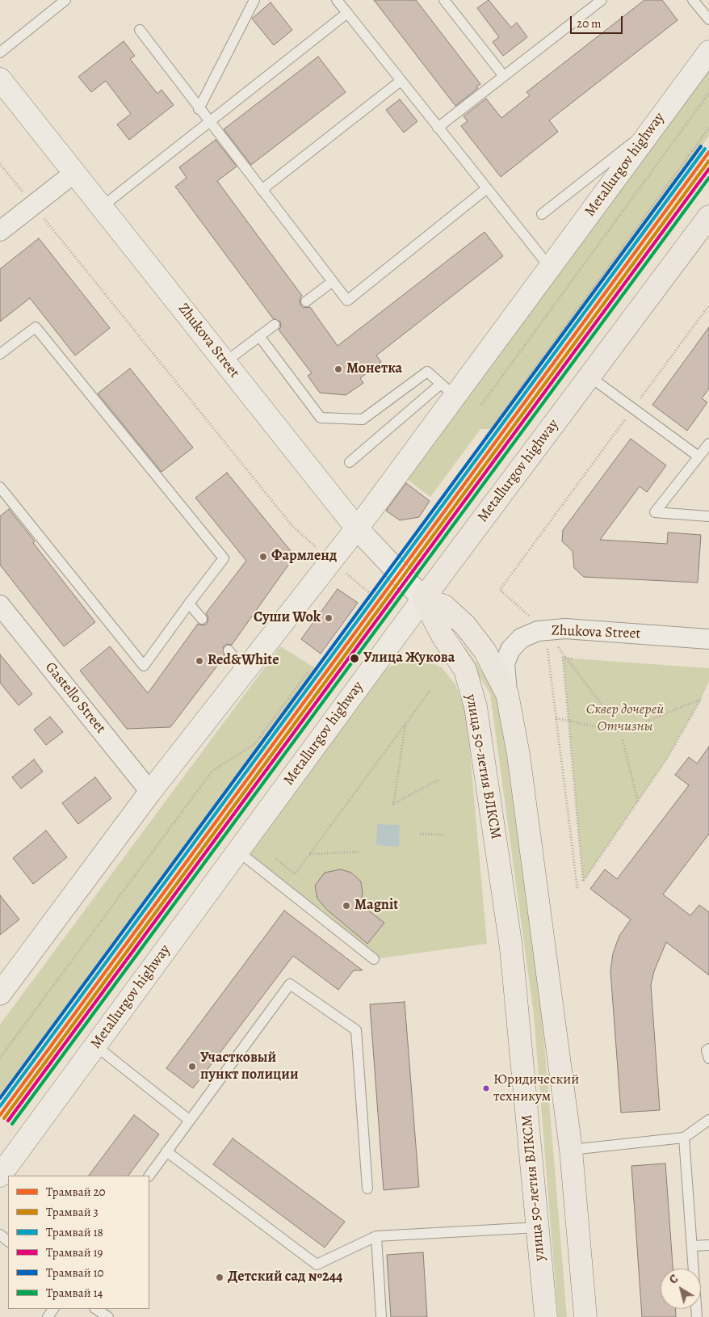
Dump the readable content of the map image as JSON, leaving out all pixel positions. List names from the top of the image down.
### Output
{
  "streets": {
    "main road": ["Metallurgov highway", "Zhukova Street", "улица 50-летия ВЛКСМ"],
    "street": ["Gastello Street"]
  },
  "crossings": [
    ["Metallurgov highway", "Zhukova Street"],
    ["Metallurgov highway", "Gastello Street"],
    ["Metallurgov highway", "улица 50-летия ВЛКСМ"],
    ["Zhukova Street", "улица 50-летия ВЛКСМ"]
  ],
  "parks": ["Сквер дочерей Отчизны"],
  "places": [
    "Монетка",
    "Фармленд",
    "Суши Wok",
    "Улица Жукова",
    "Red&White",
    "Magnit",
    "Участковый пункт полиции",
    "Юридический техникум",
    "Детский сад №244"
  ],
  "lines": [
    "tram line 10",
    "tram line 18",
    "tram line 20",
    "tram line 3",
    "tram line 19",
    "tram line 14"
  ],
  "legend": [
    "Трамвай 20",
    "Трамвай 3",
    "Трамвай 18",
    "Трамвай 19",
    "Трамвай 10",
    "Трамвай 14"
  ],
  "scale_bar": "20 m",
  "north": "top left"
}
